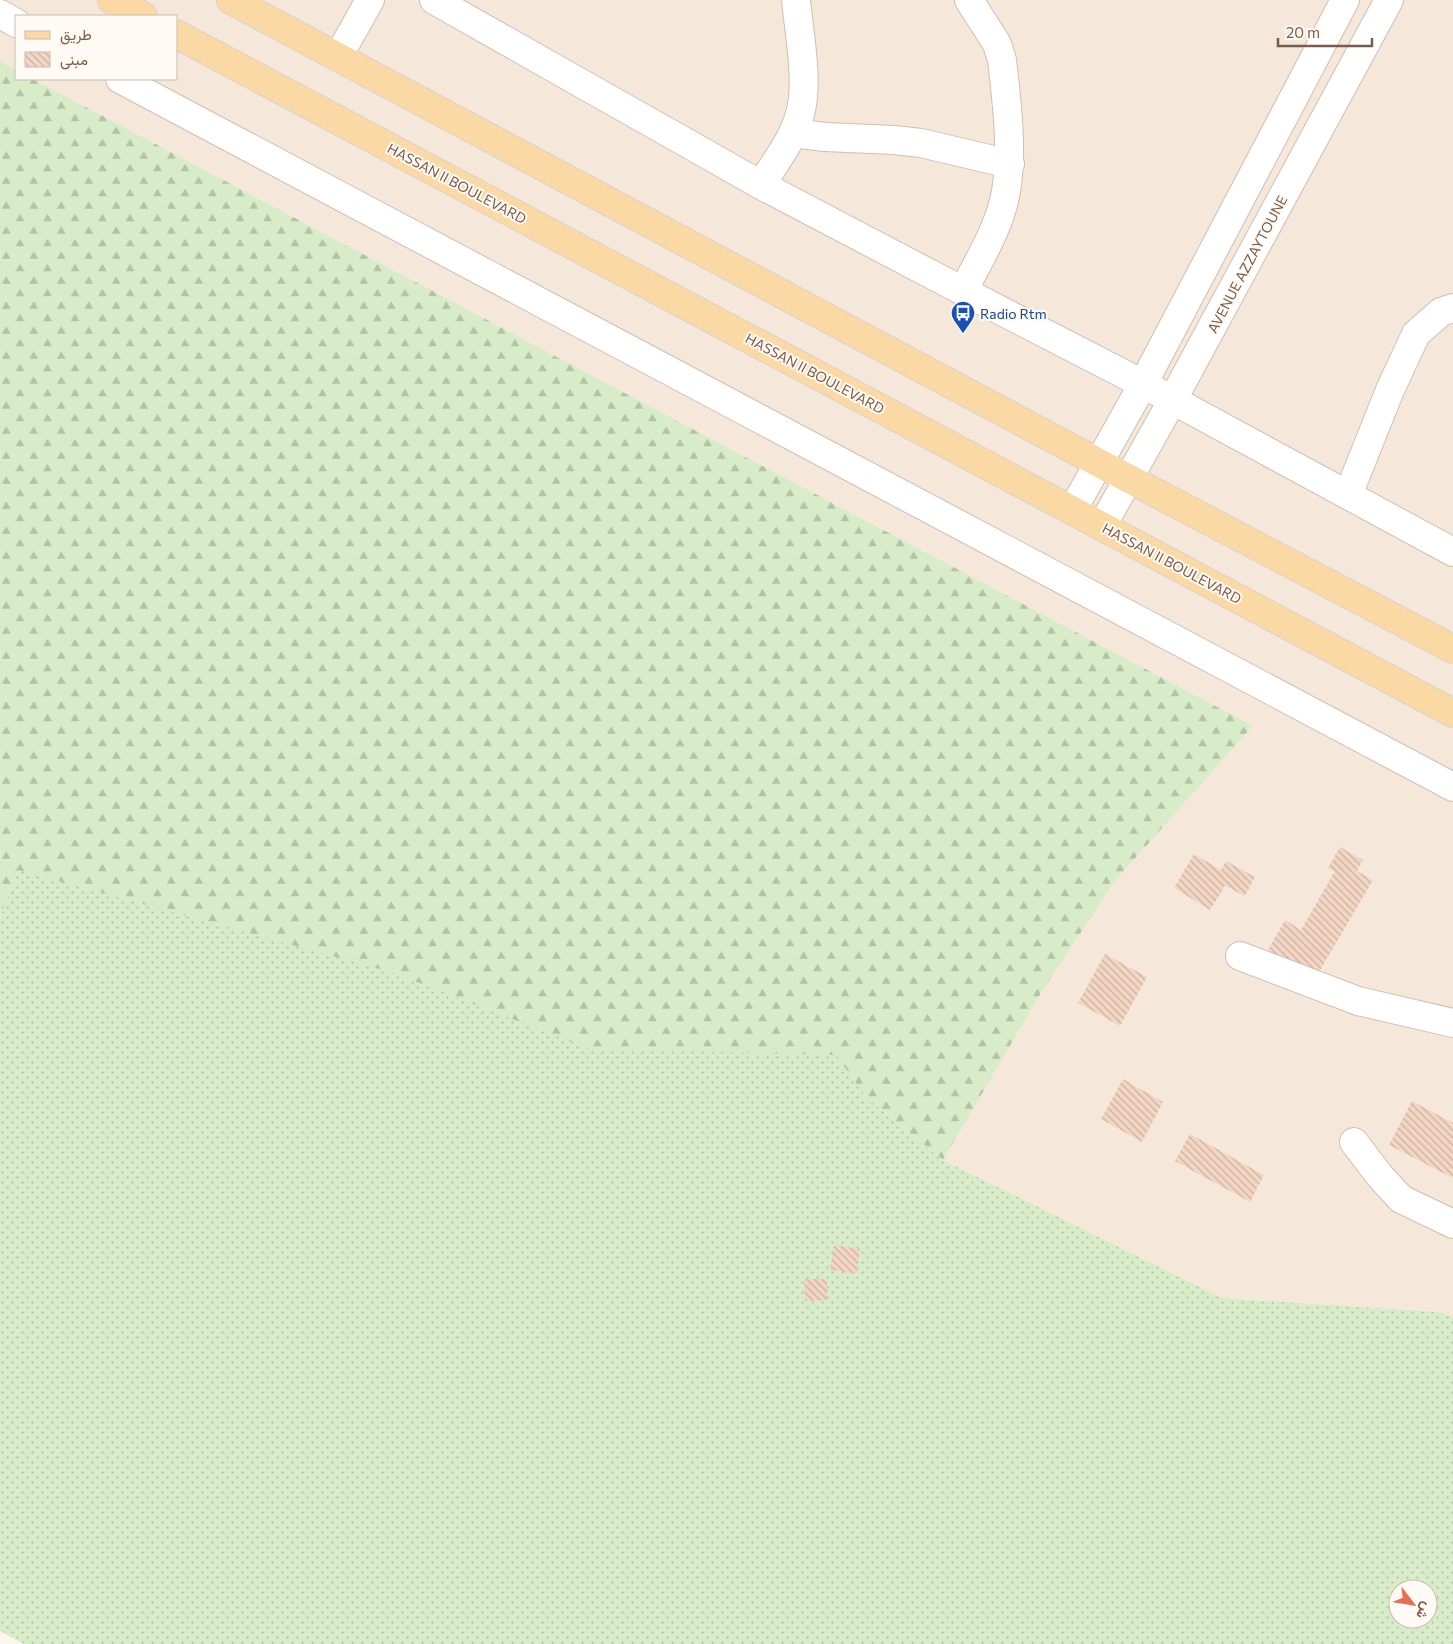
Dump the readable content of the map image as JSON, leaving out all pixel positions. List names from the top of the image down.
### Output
{
  "streets": {
    "main road": ["HASSAN II BOULEVARD"],
    "street": ["AVENUE AZZAYTOUNE"]
  },
  "crossings": [
    ["HASSAN II BOULEVARD", "AVENUE AZZAYTOUNE"]
  ],
  "places": {
    "bus stop": ["Radio Rtm"]
  },
  "legend": ["طريق", "مبنى"],
  "scale_bar": "20 m",
  "north": "bottom right"
}
